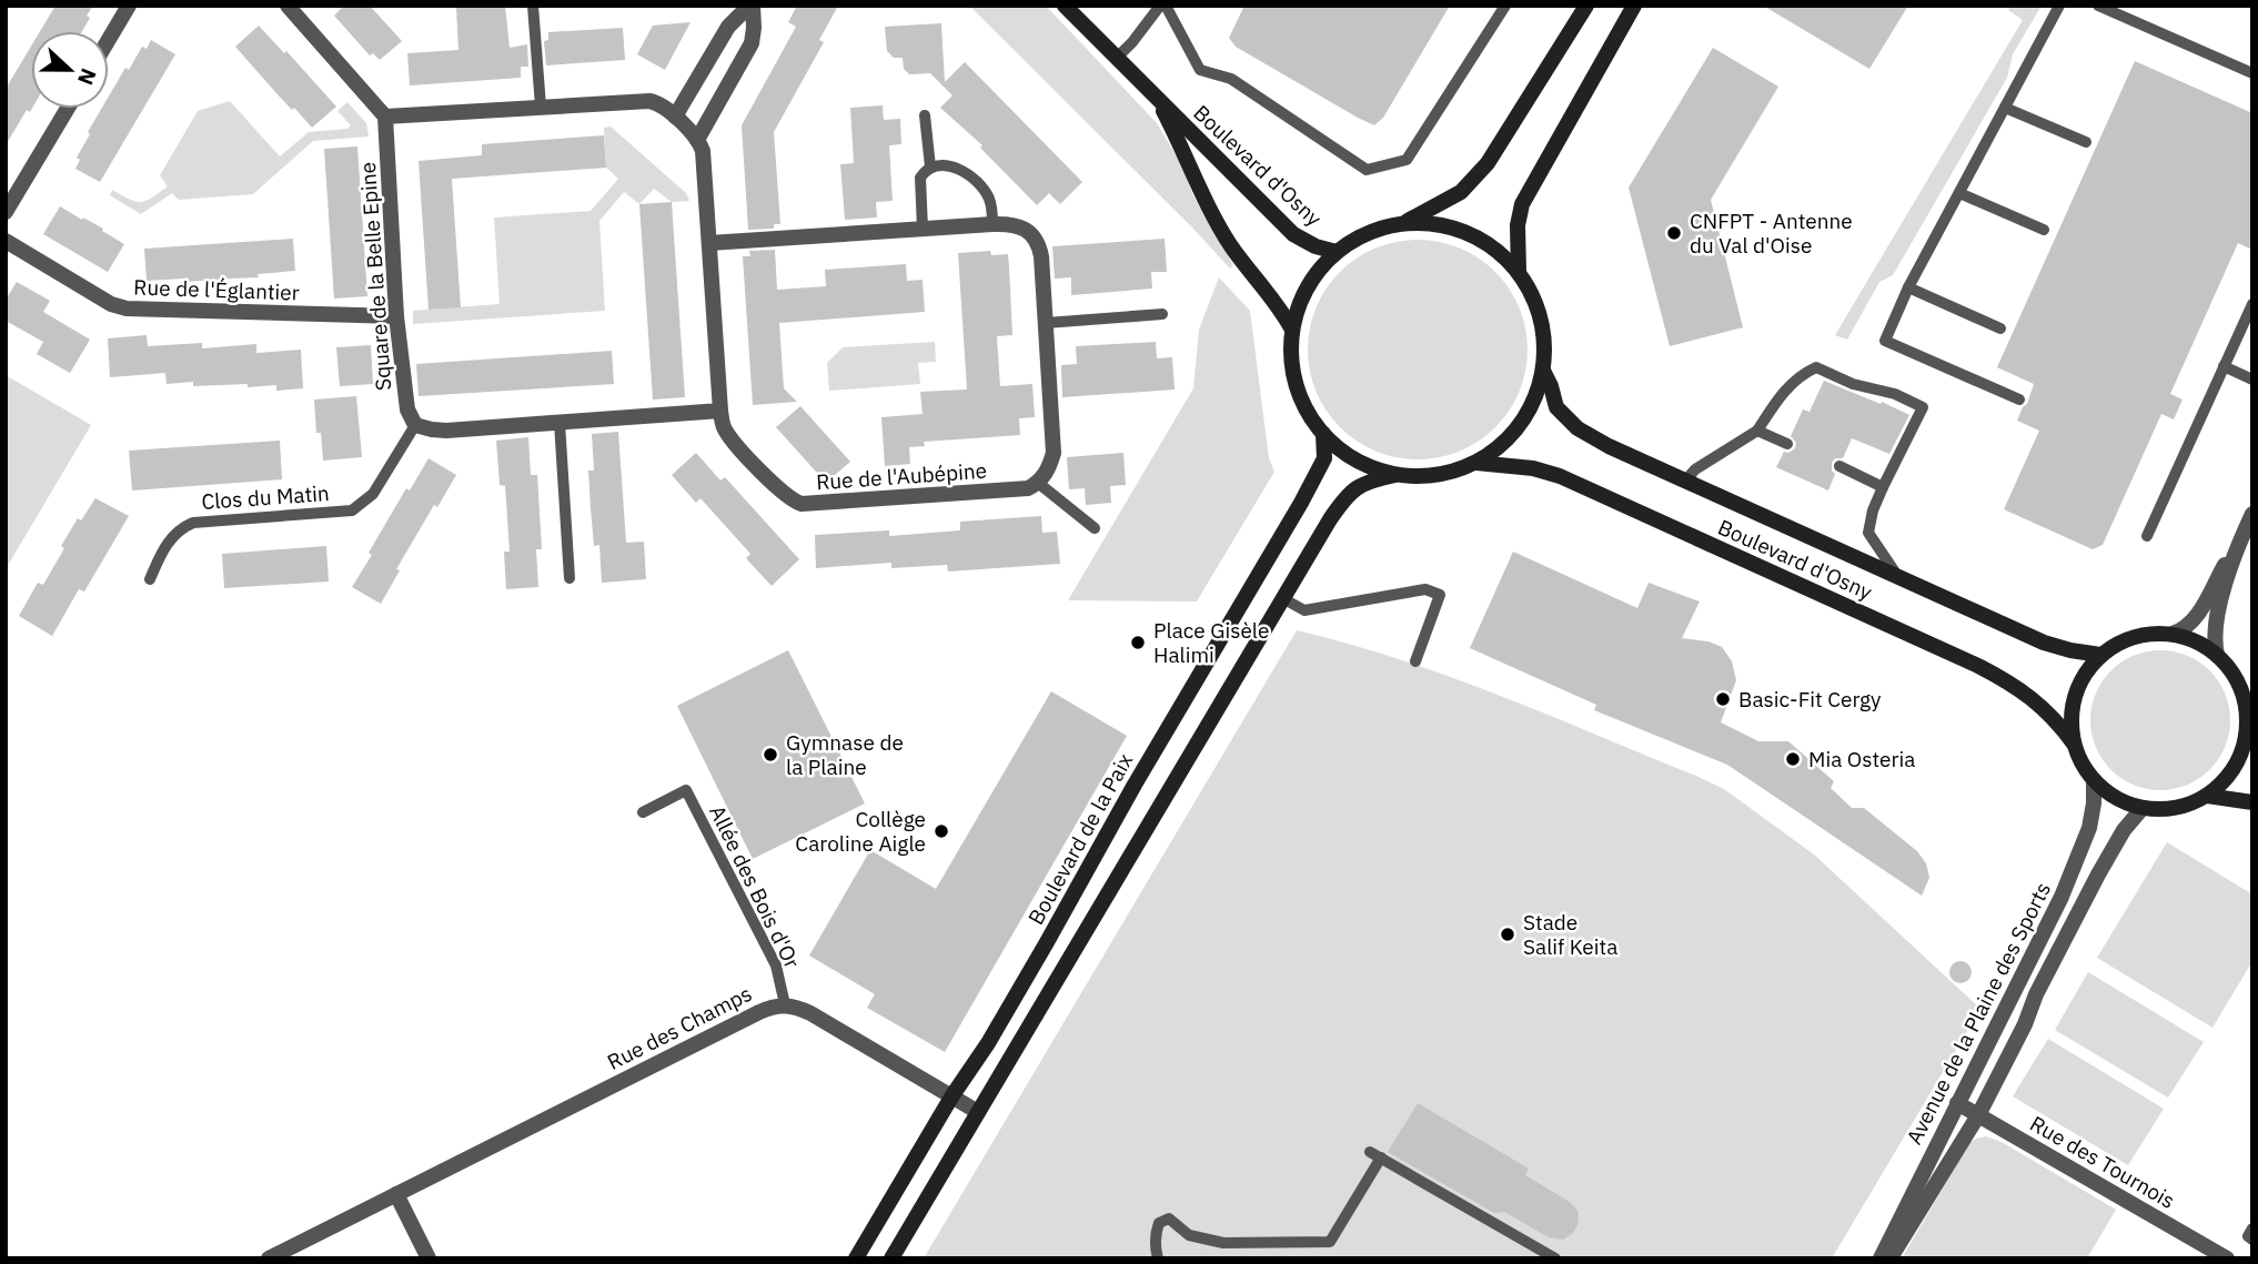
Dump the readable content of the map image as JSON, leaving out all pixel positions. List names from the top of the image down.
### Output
{
  "streets": {
    "main road": ["Boulevard d'Osny", "Boulevard de la Paix"],
    "street": [
      "Square de la Belle Epine",
      "Rue de l'Églantier",
      "Rue de l'Aubépine",
      "Avenue de la Plaine des Sports",
      "Rue des Champs",
      "Rue des Tournois"
    ],
    "lane": ["Clos du Matin", "Allée des Bois d'Or"]
  },
  "crossings": [
    ["Boulevard d'Osny", "Boulevard de la Paix"],
    ["Boulevard d'Osny", "Avenue de la Plaine des Sports"],
    ["Square de la Belle Epine", "Rue de l'Églantier"],
    ["Square de la Belle Epine", "Clos du Matin"],
    ["Boulevard de la Paix", "Rue des Champs"],
    ["Allée des Bois d'Or", "Rue des Champs"],
    ["Avenue de la Plaine des Sports", "Rue des Tournois"]
  ],
  "places": [
    "CNFPT - Antenne du Val d'Oise",
    "Place Gisèle Halimi",
    "Basic-Fit Cergy",
    "Gymnase de la Plaine",
    "Mia Osteria",
    "Collège Caroline Aigle",
    "Stade Salif Keita"
  ],
  "north": "right"
}
